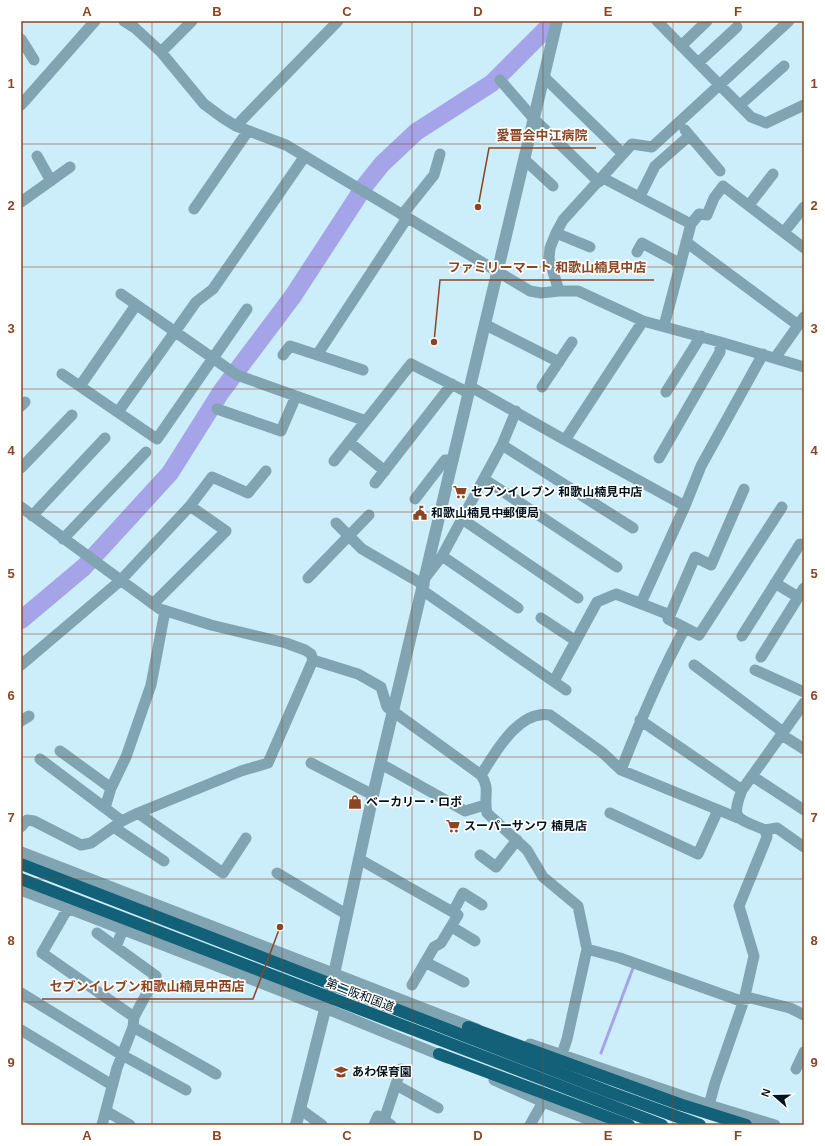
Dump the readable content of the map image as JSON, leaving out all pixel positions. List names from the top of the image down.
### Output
{
  "streets": {
    "highway": ["第二阪和国道"]
  },
  "places": {
    "other": ["愛晋会中江病院", "ファミリーマート 和歌山楠見中店", "セブンイレブン和歌山楠見中西店"],
    "supermarket": ["セブンイレブン 和歌山楠見中店", "スーパーサンワ 楠見店"],
    "public building": ["和歌山楠見中郵便局"],
    "shop": ["ベーカリー・ロボ"],
    "school or university": ["あわ保育園"]
  },
  "north": "left",
  "grid": {
    "columns": [
      "A",
      "B",
      "C",
      "D",
      "E",
      "F"
    ],
    "rows": [
      "1",
      "2",
      "3",
      "4",
      "5",
      "6",
      "7",
      "8",
      "9"
    ]
  }
}
